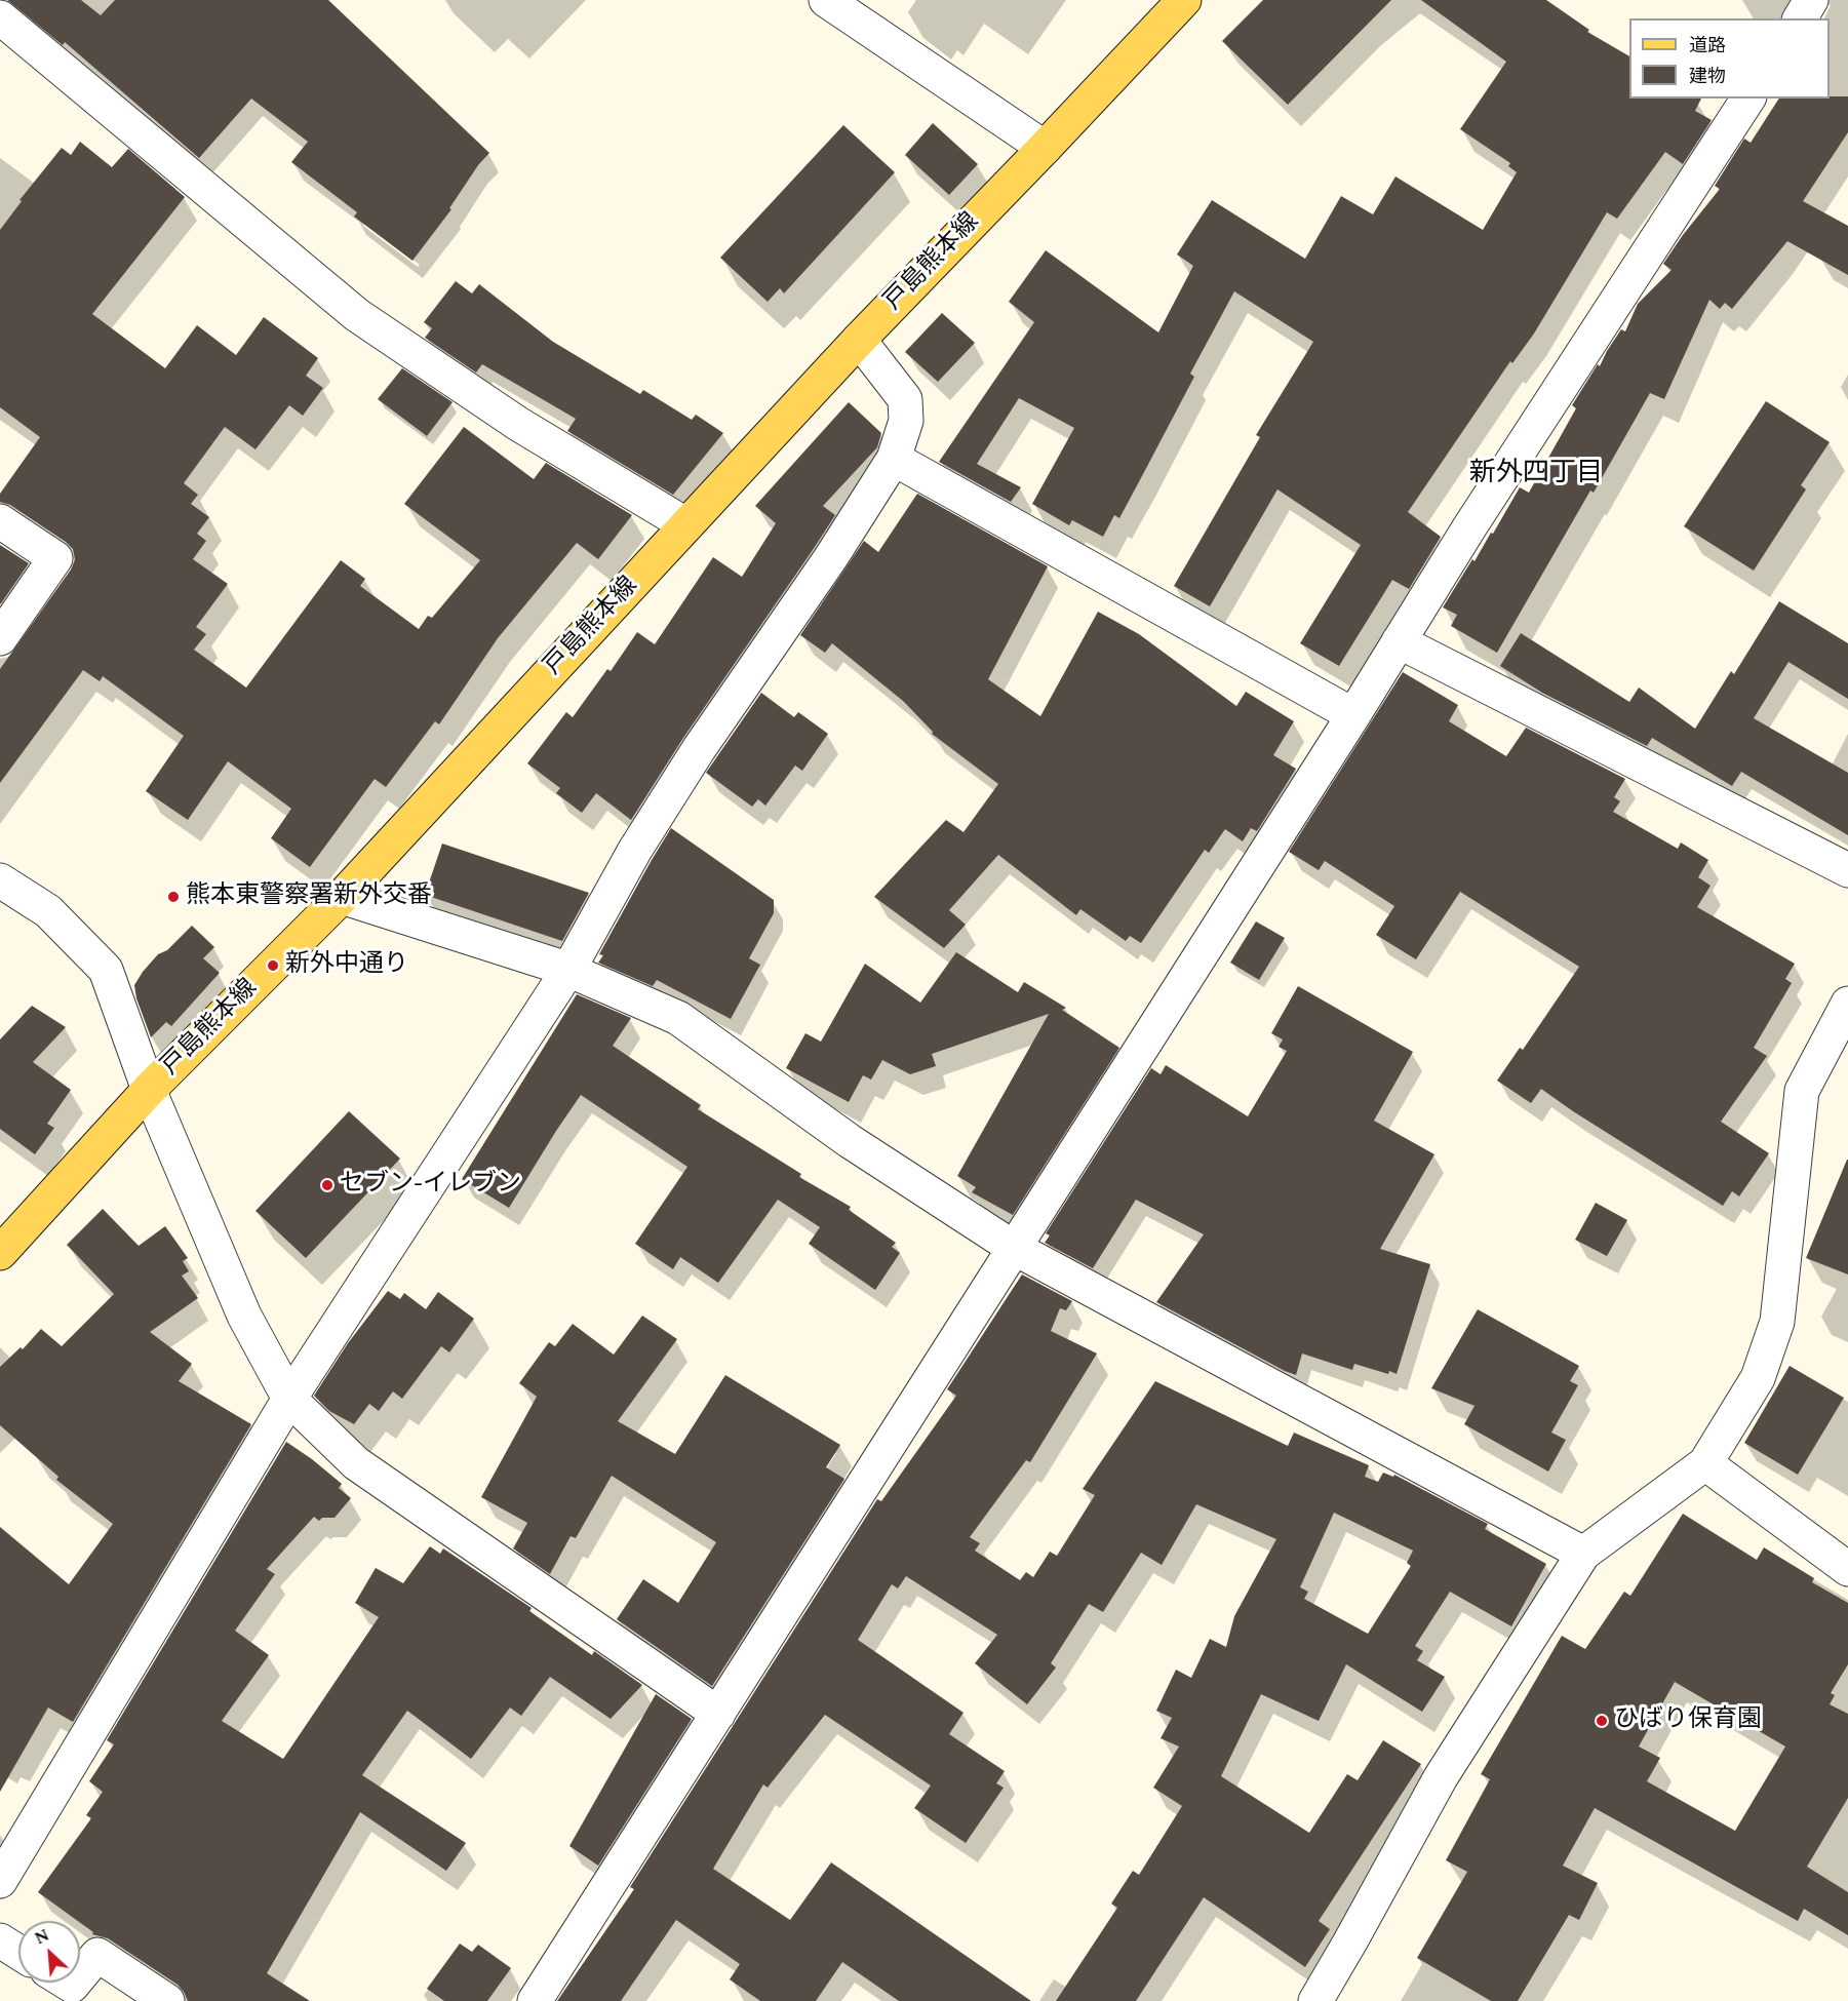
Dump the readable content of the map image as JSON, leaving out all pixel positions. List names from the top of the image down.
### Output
{
  "streets": {
    "main road": ["戸島熊本線"]
  },
  "districts": ["新外四丁目"],
  "places": [
    "熊本東警察署新外交番",
    "新外中通り",
    "セブン-イレブン",
    "ひばり保育園"
  ],
  "legend": ["道路", "建物"],
  "north": "top left"
}
